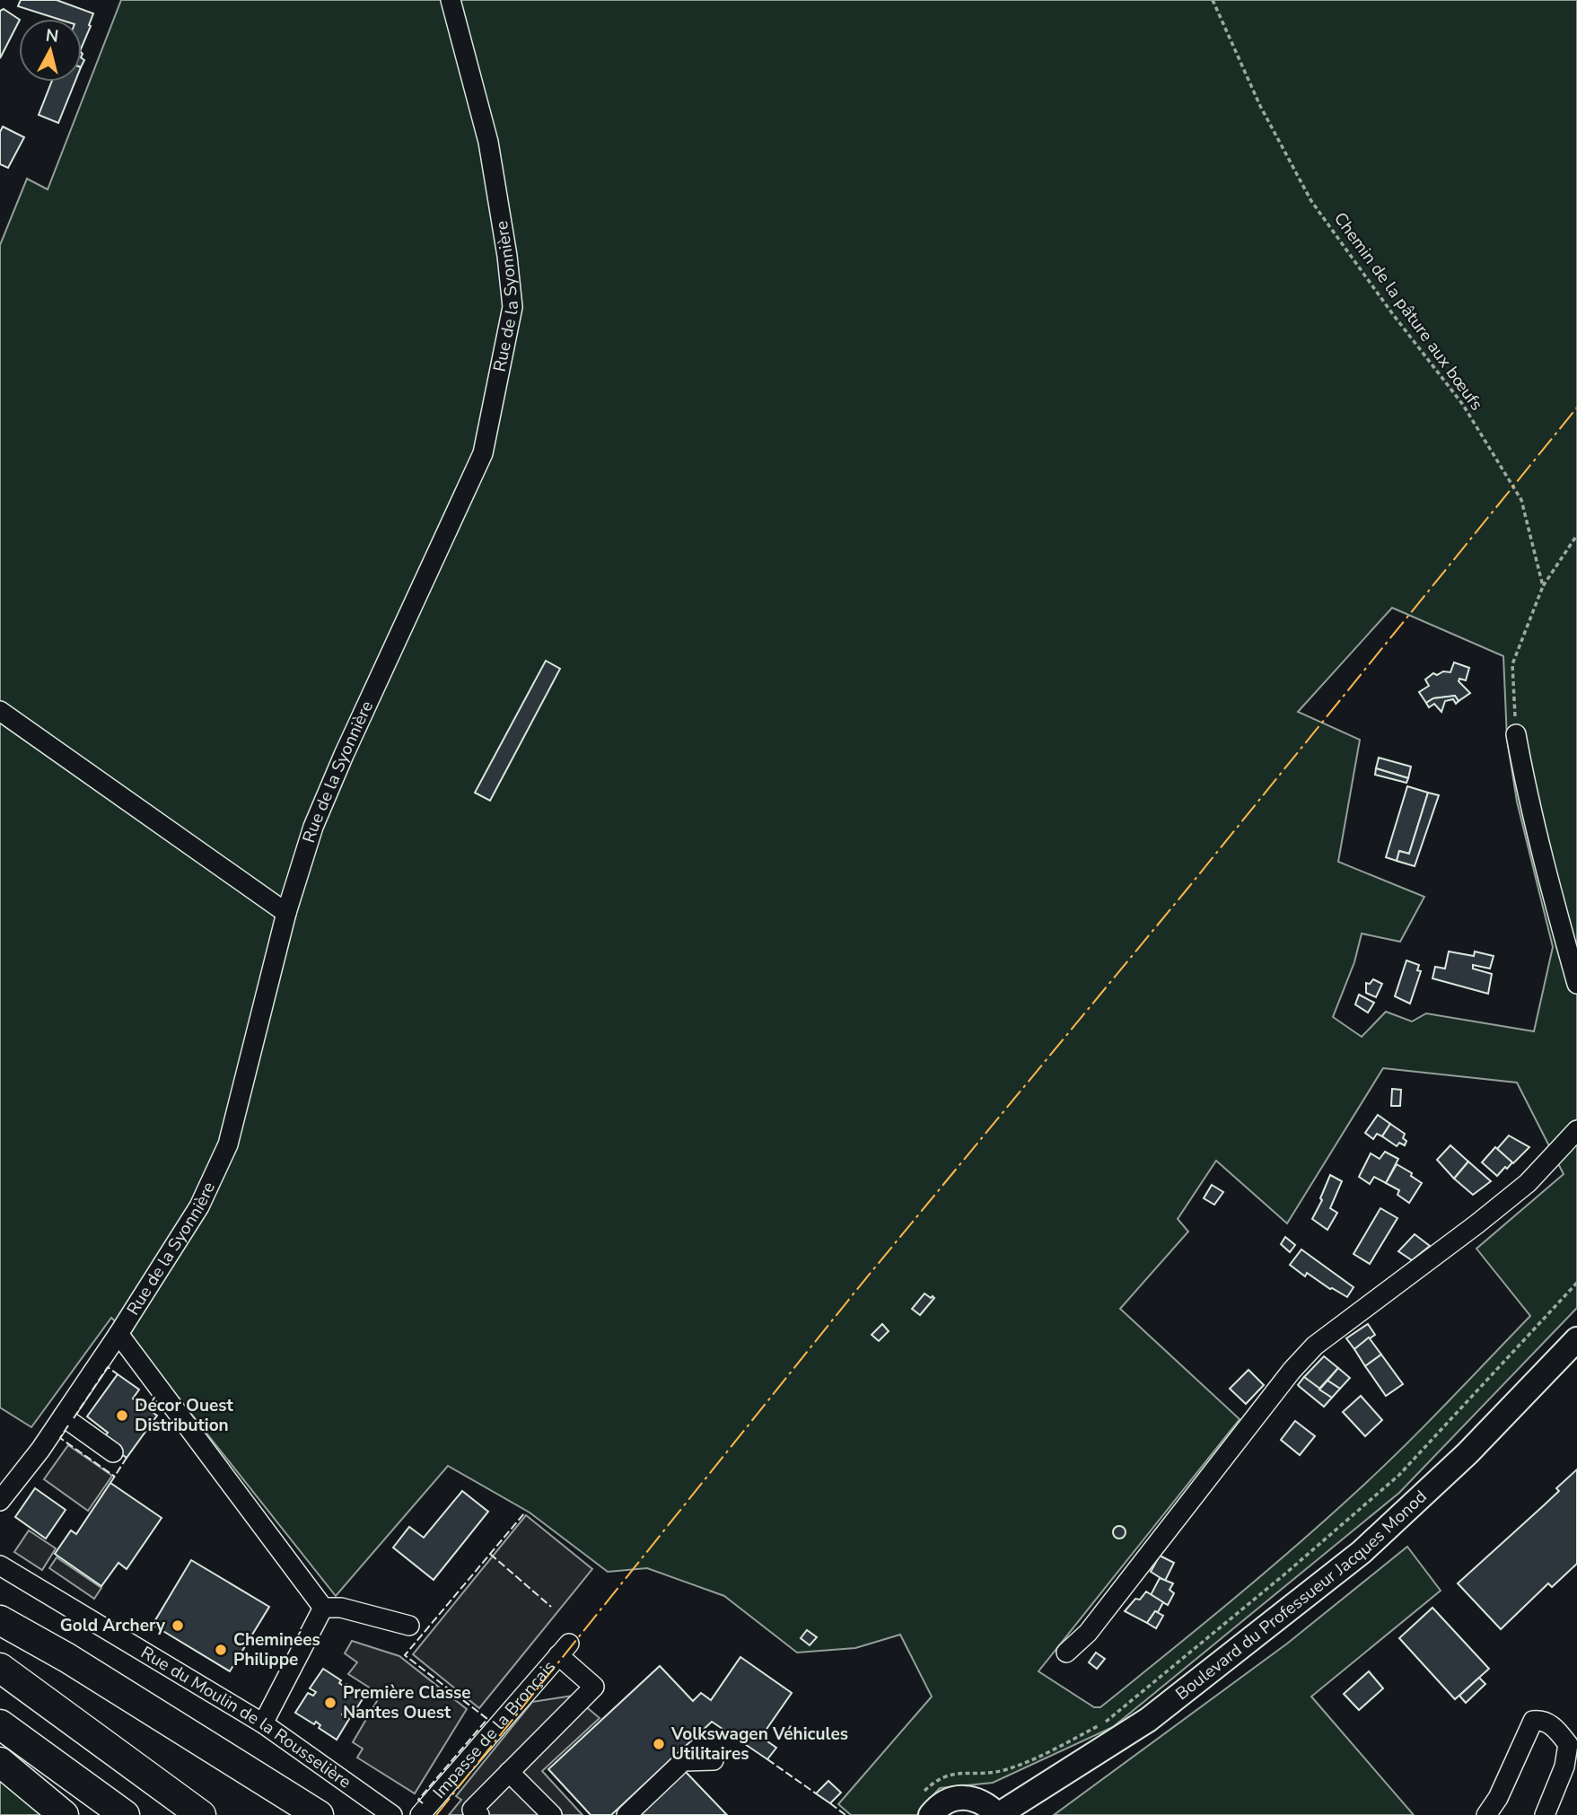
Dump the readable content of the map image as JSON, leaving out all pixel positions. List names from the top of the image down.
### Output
{
  "streets": {
    "main road": ["Boulevard du Professueur Jacques Monod"],
    "street": ["Rue de la Syonnière", "Rue du Moulin de la Rousselière", "Impasse de la Bronçais"],
    "path": ["Chemin de la pâture aux bœufs"]
  },
  "places": [
    "Décor Ouest Distribution",
    "Gold Archery",
    "Cheminées Philippe",
    "Première Classe Nantes Ouest",
    "Volkswagen Véhicules Utilitaires"
  ],
  "north": "top"
}
